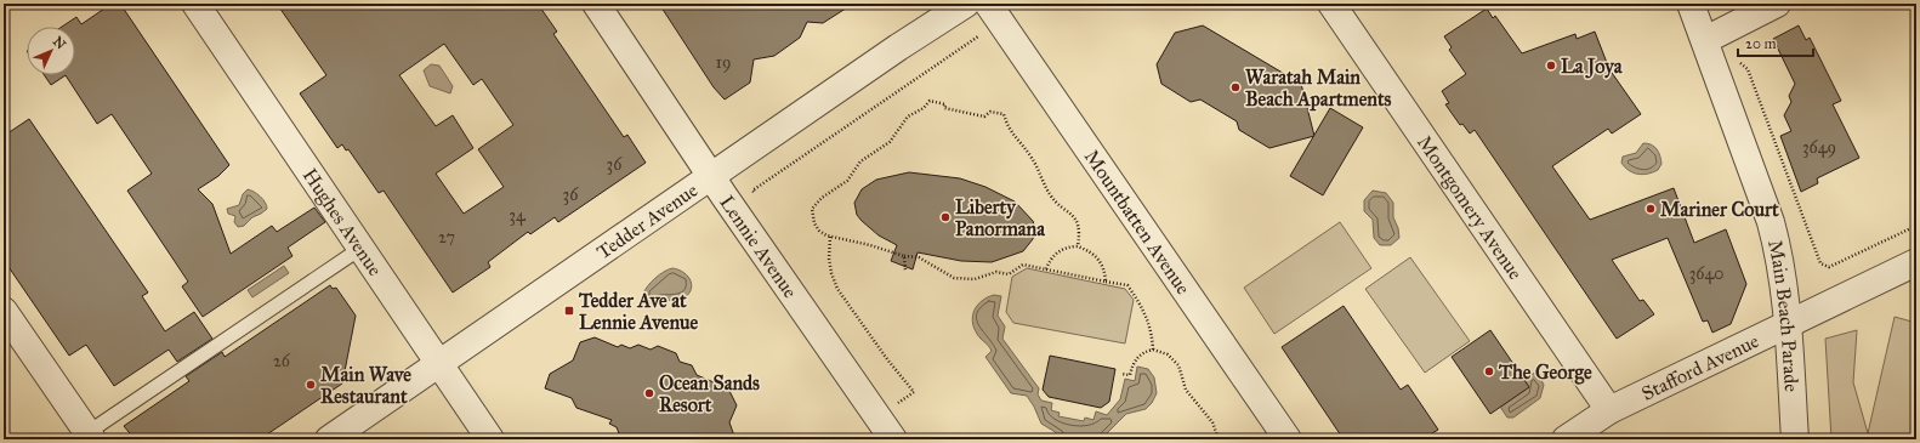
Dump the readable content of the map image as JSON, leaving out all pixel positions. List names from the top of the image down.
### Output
{
  "streets": {
    "street": [
      "Montgomery Avenue",
      "Hughes Avenue",
      "Tedder Avenue",
      "Mountbatten Avenue",
      "Lennie Avenue",
      "Main Beach Parade",
      "Stafford Avenue"
    ]
  },
  "crossings": [
    ["Montgomery Avenue", "Stafford Avenue"],
    ["Hughes Avenue", "Tedder Avenue"],
    ["Tedder Avenue", "Lennie Avenue"],
    ["Main Beach Parade", "Stafford Avenue"]
  ],
  "places": {
    "other": [
      "La Joya",
      "Waratah Main Beach Apartments",
      "Mariner Court",
      "Liberty Panormana",
      "The George",
      "Main Wave Restaurant",
      "Ocean Sands Resort"
    ],
    "transit": ["Tedder Ave at Lennie Avenue"]
  },
  "house_numbers": [
    "19",
    "3649",
    "36",
    "36",
    "34",
    "27",
    "3640",
    "26"
  ],
  "scale_bar": "20 m",
  "north": "top right"
}
